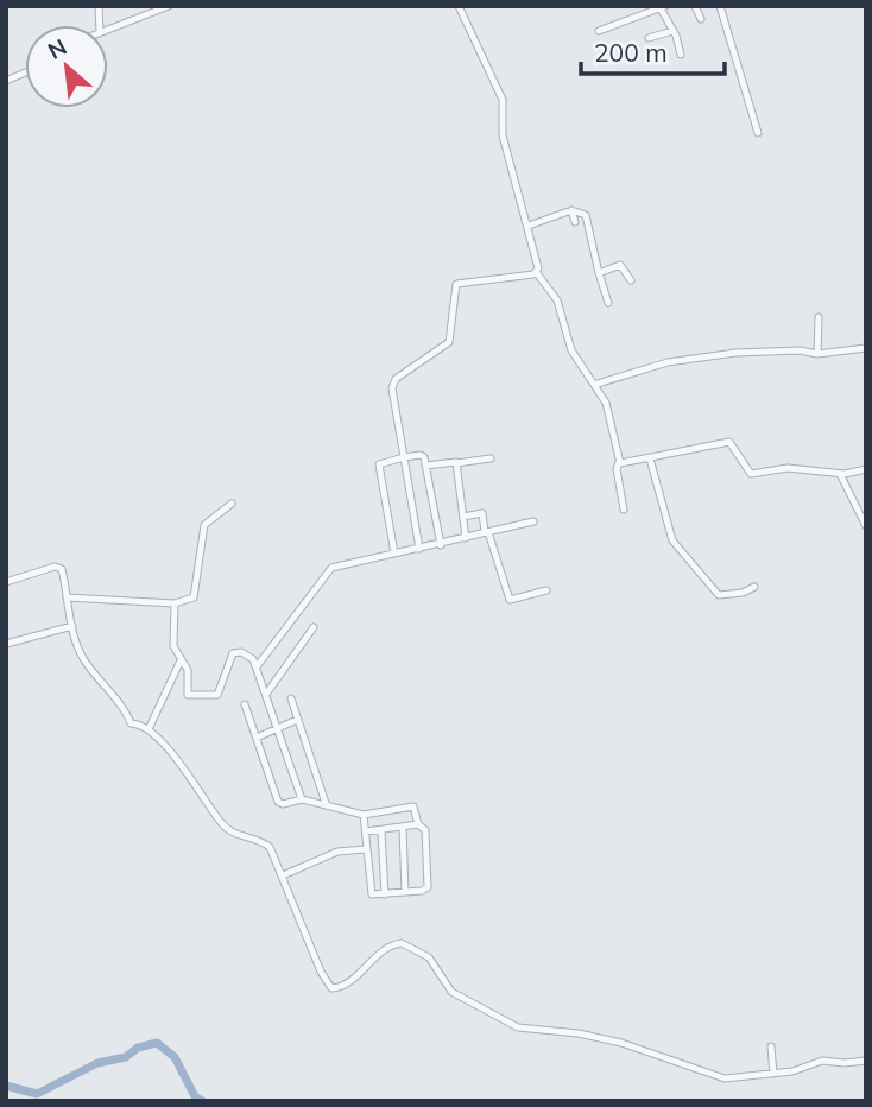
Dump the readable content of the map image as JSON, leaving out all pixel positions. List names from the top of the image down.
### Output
{
  "scale_bar": "200 m",
  "north": "top left"
}
